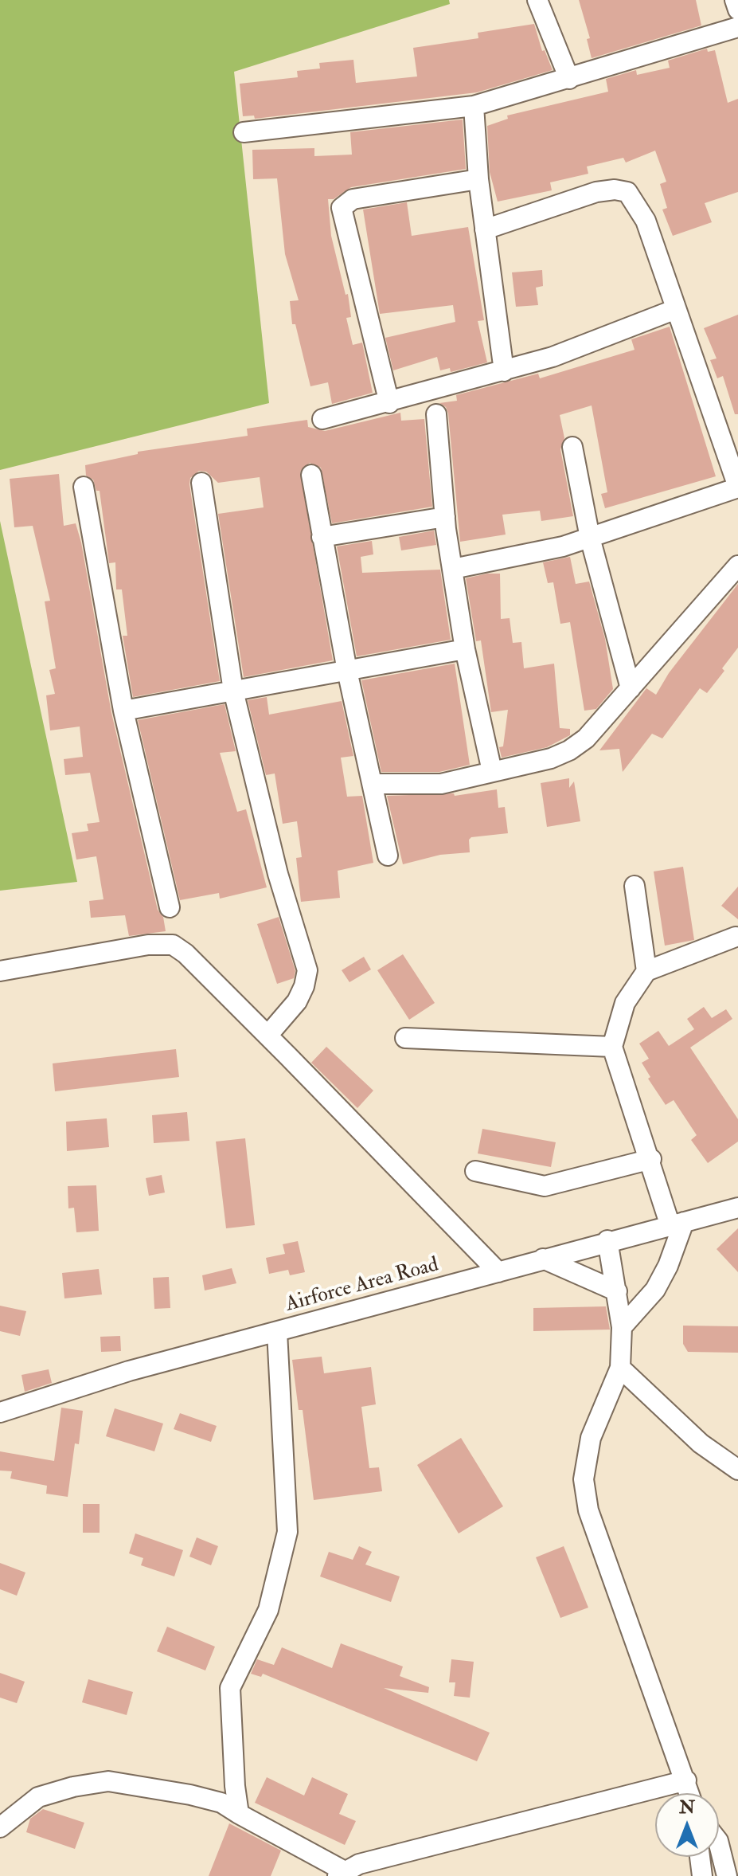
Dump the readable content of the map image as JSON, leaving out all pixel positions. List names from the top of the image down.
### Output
{
  "streets": {
    "street": ["Airforce Area Road"]
  },
  "north": "top"
}
